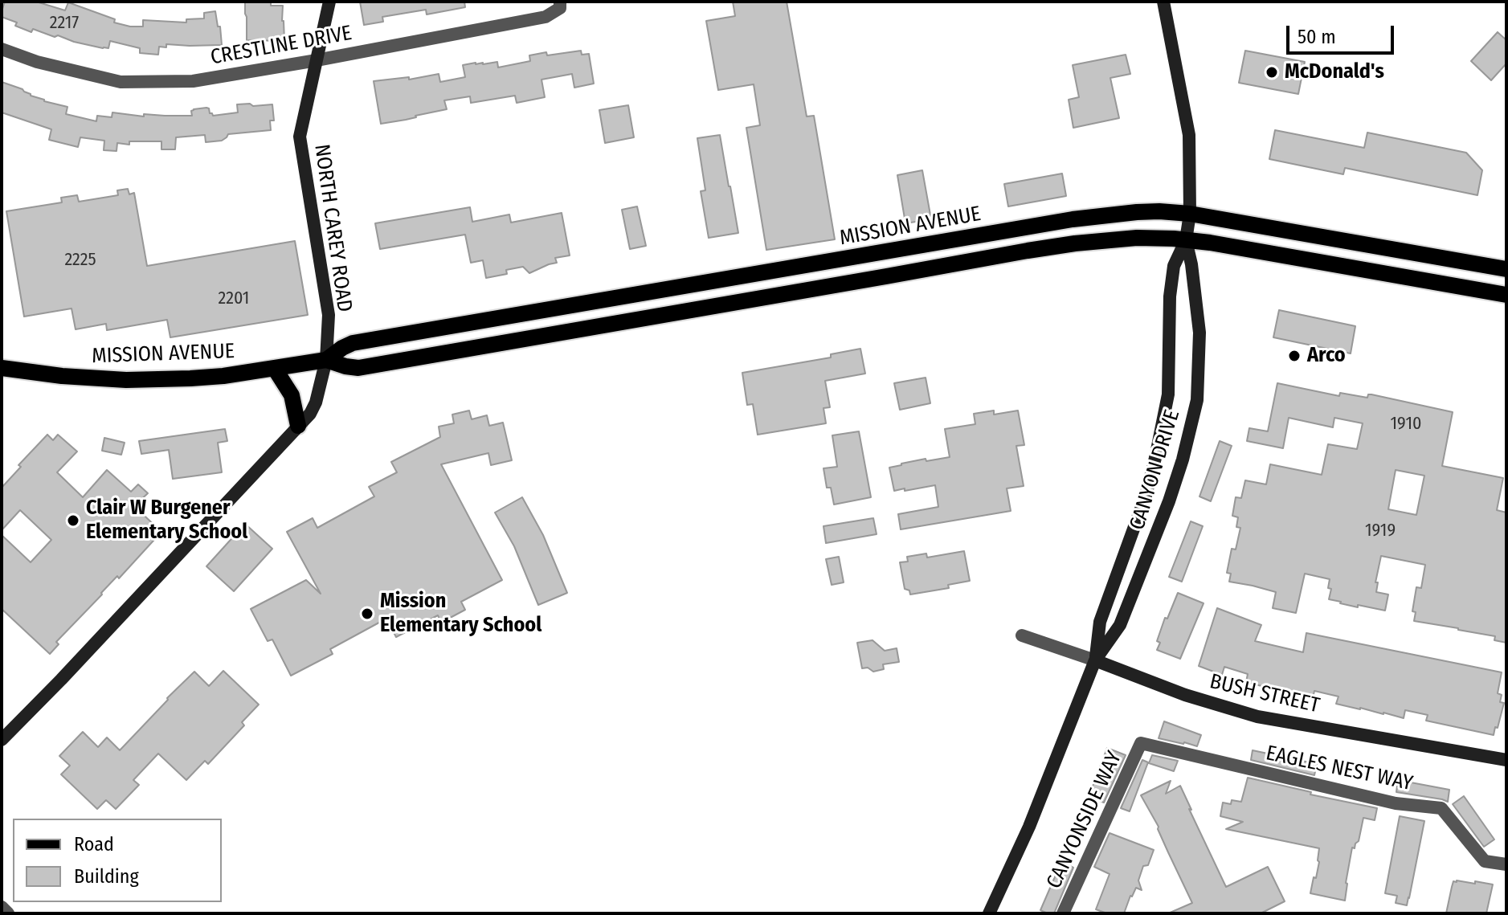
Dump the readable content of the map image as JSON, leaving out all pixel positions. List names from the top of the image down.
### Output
{
  "streets": {
    "main road": [
      "MISSION AVENUE",
      "NORTH CAREY ROAD",
      "CANYON DRIVE",
      "BUSH STREET"
    ],
    "street": ["CRESTLINE DRIVE", "EAGLES NEST WAY", "CANYONSIDE WAY"]
  },
  "crossings": [
    ["CRESTLINE DRIVE", "NORTH CAREY ROAD"],
    ["MISSION AVENUE", "NORTH CAREY ROAD"],
    ["MISSION AVENUE", "CANYON DRIVE"],
    ["CANYON DRIVE", "BUSH STREET"],
    ["EAGLES NEST WAY", "CANYONSIDE WAY"]
  ],
  "places": [
    "McDonald's",
    "Arco",
    "Clair W Burgener Elementary School",
    "Mission Elementary School"
  ],
  "house_numbers": [
    "2217",
    "2225",
    "2201",
    "1910",
    "1919"
  ],
  "legend": ["Road", "Building"],
  "scale_bar": "50 m"
}
